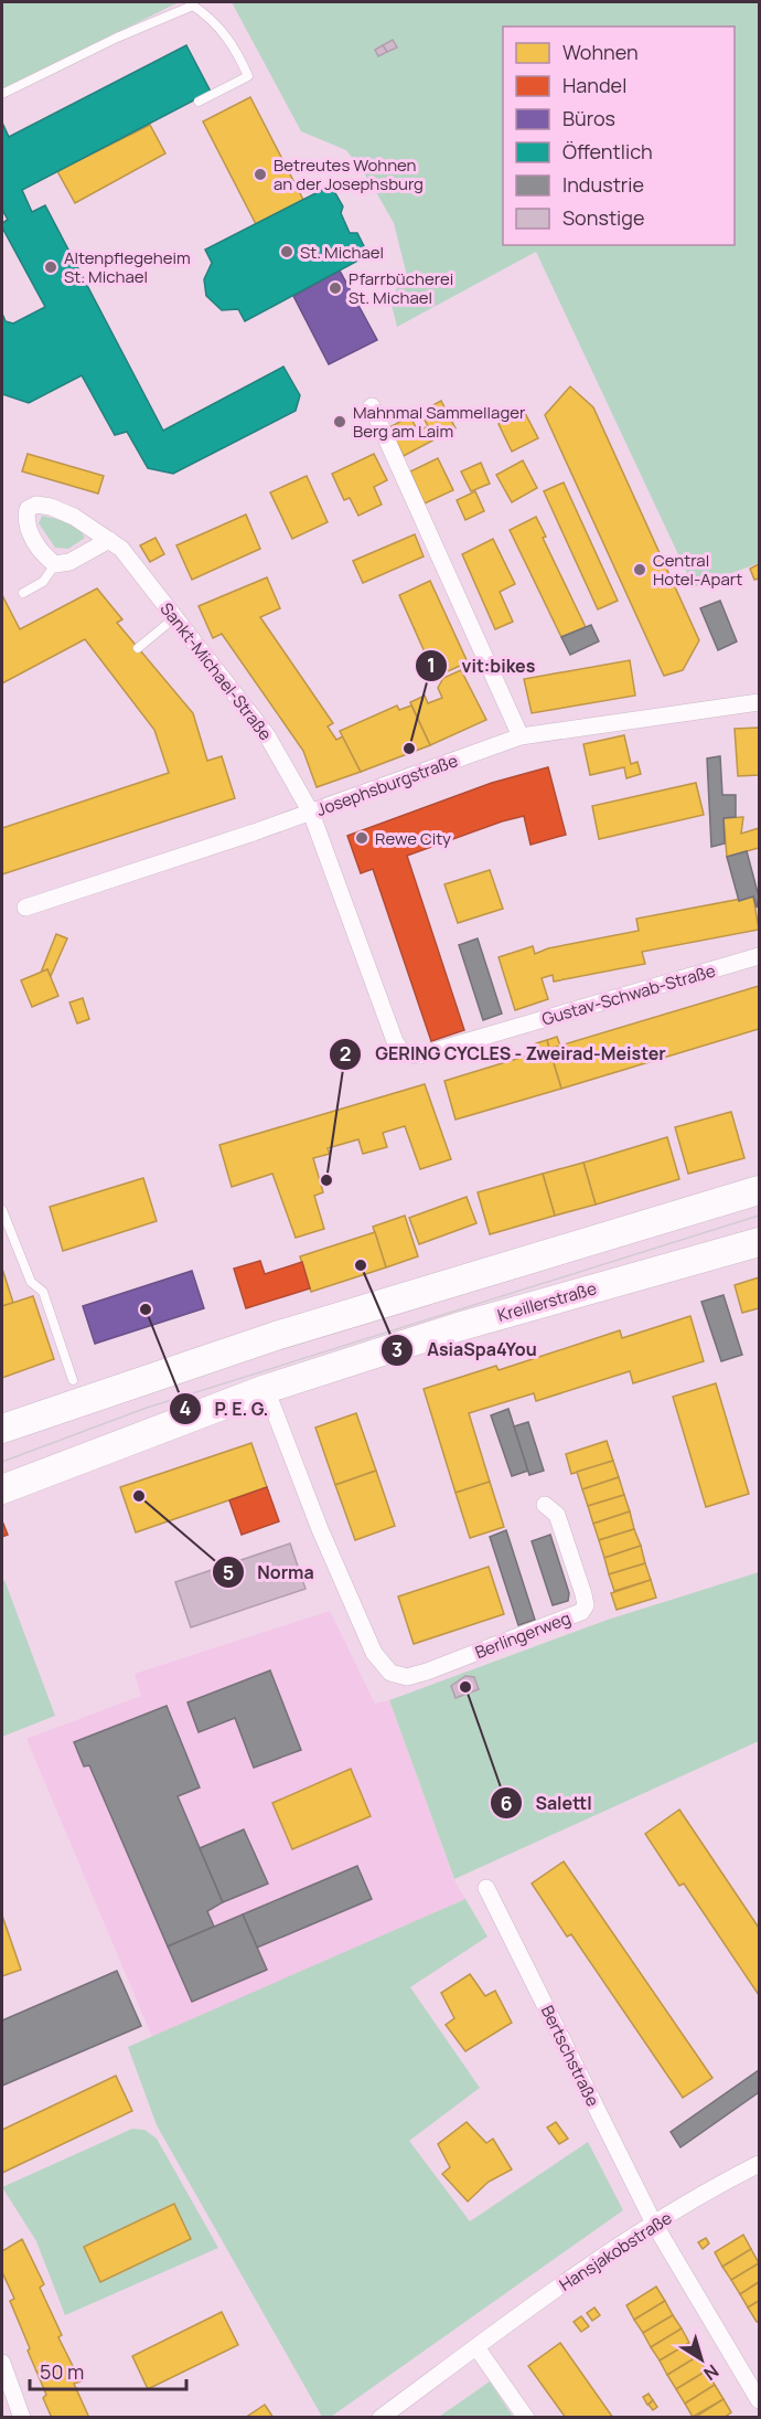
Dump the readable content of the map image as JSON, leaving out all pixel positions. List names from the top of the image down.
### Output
{
  "streets": {
    "main road": ["Kreillerstraße"],
    "street": [
      "Sankt-Michael-Straße",
      "Josephsburgstraße",
      "Gustav-Schwab-Straße",
      "Berlingerweg",
      "Bertschstraße",
      "Hansjakobstraße"
    ]
  },
  "crossings": [
    ["Sankt-Michael-Straße", "Josephsburgstraße"],
    ["Sankt-Michael-Straße", "Gustav-Schwab-Straße"],
    ["Josephsburgstraße", "Gustav-Schwab-Straße"],
    ["Kreillerstraße", "Berlingerweg"],
    ["Bertschstraße", "Hansjakobstraße"]
  ],
  "places": [
    "Betreutes Wohnen an der Josephsburg",
    "St. Michael",
    "Altenpflegeheim St. Michael",
    "Pfarrbücherei St. Michael",
    "Mahnmal Sammellager Berg am Laim",
    "Central Hotel-Apart",
    "vit:bikes",
    "Rewe City",
    "GERING CYCLES - Zweirad-Meister",
    "AsiaSpa4You",
    "P. E. G.",
    "Norma",
    "Salettl"
  ],
  "legend": [
    "Wohnen",
    "Handel",
    "Büros",
    "Öffentlich",
    "Industrie",
    "Sonstige"
  ],
  "scale_bar": "50 m",
  "north": "bottom right"
}
